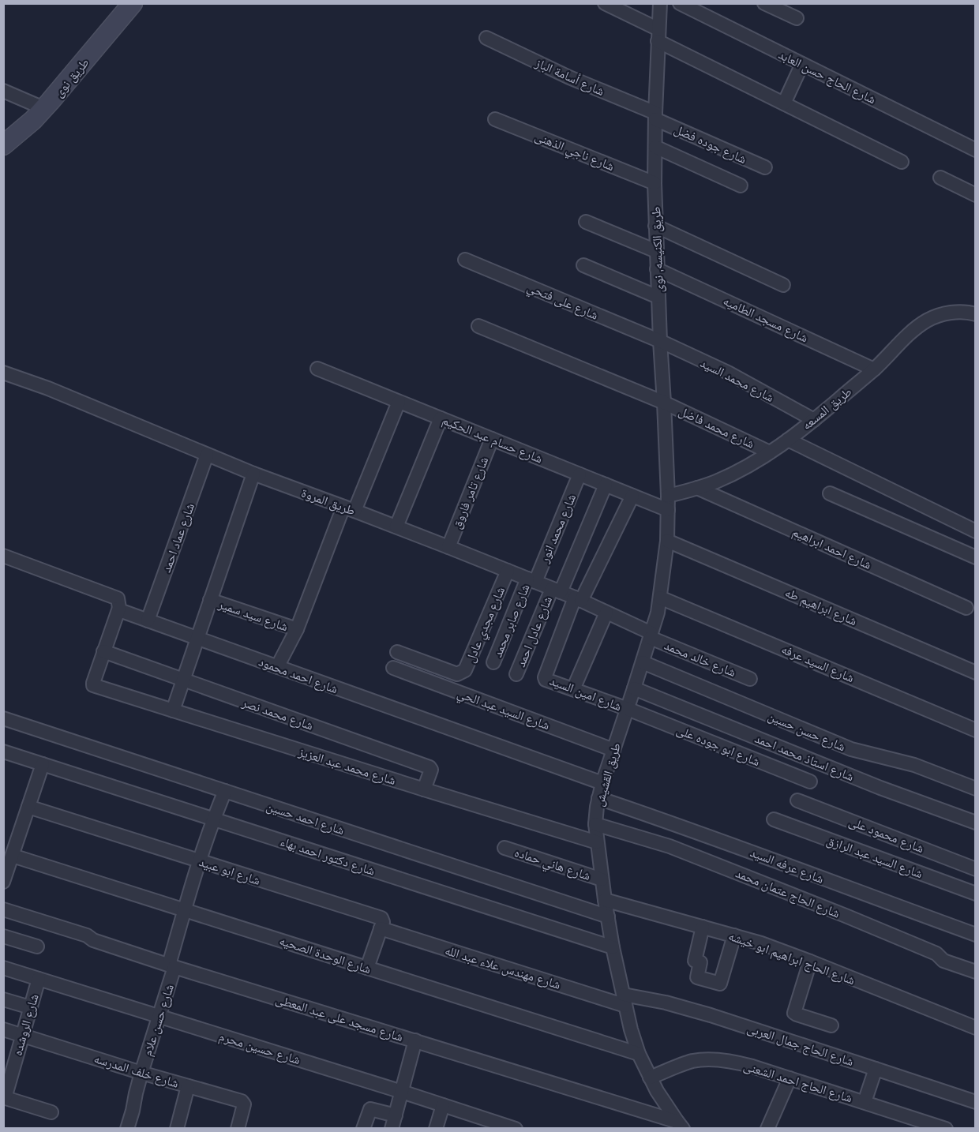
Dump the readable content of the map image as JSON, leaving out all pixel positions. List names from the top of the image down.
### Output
{
  "streets": {
    "street": [
      "شارع أسامة الباز",
      "شارع الحاج حسن العابد",
      "طريق نوى",
      "شارع جوده فضل",
      "شارع ناجي الذهنى",
      "طريق الكنيسه, نوى",
      "شارع على فتحي",
      "شارع مسجد الطاميه",
      "شارع محمد السيد",
      "طريق المسعه",
      "شارع محمد فاضل",
      "شارع حسام عبد الحكيم",
      "شارع تامر فاروق",
      "طريق المروة",
      "شارع محمد انور",
      "شارع عماد احمد",
      "شارع احمد ابراهيم",
      "شارع ابراهيم طه",
      "شارع سيد سمير",
      "شارع صابر محمد",
      "شارع مجدي عادل",
      "شارع عادل احمد",
      "شارع خالد محمد",
      "شارع السيد عرفه",
      "شارع احمد محمود",
      "شارع امين السيد",
      "شارع السيد عبد الحي",
      "شارع محمد نصر",
      "شارع حسن حسين",
      "شارع ابو جوده على",
      "شارع استاذ محمد احمد",
      "شارع محمد عبد العزيز",
      "طريق القشيش",
      "شارع احمد حسين",
      "شارع محمود على",
      "شارع دكتور احمد بهاء",
      "شارع السيد عبد الرازق",
      "شارع هاني حماده",
      "شارع عرفه السيد",
      "شارع ابو عبيد",
      "شارع الحاج عتمان محمد",
      "شارع الوحدة الصحيه",
      "شارع الحاج ابراهيم ابو خيشه",
      "شارع مهندس علاء عبد الله",
      "شارع مسجد على عبد المعطى",
      "شارع حسن علام",
      "شارع الروشده",
      "شارع الحاج جمال العربى",
      "شارع حسين محرم",
      "شارع خلف المدرسه",
      "شارع الحاج احمد الشعنى"
    ]
  },
  "crossings": [
    ["شارع أسامة الباز", "شارع جوده فضل"],
    ["شارع أسامة الباز", "طريق الكنيسه, نوى"],
    ["شارع جوده فضل", "طريق الكنيسه, نوى"],
    ["شارع ناجي الذهنى", "طريق الكنيسه, نوى"],
    ["طريق الكنيسه, نوى", "شارع على فتحي"],
    ["طريق الكنيسه, نوى", "شارع مسجد الطاميه"],
    ["طريق الكنيسه, نوى", "شارع محمد السيد"],
    ["طريق الكنيسه, نوى", "طريق المسعه"],
    ["طريق الكنيسه, نوى", "شارع محمد فاضل"],
    ["طريق الكنيسه, نوى", "طريق القشيش"],
    ["شارع على فتحي", "شارع محمد السيد"],
    ["شارع مسجد الطاميه", "طريق المسعه"],
    ["شارع محمد السيد", "طريق المسعه"],
    ["طريق المسعه", "شارع محمد فاضل"],
    ["طريق المسعه", "شارع احمد ابراهيم"],
    ["طريق المسعه", "طريق القشيش"],
    ["شارع حسام عبد الحكيم", "شارع تامر فاروق"],
    ["شارع حسام عبد الحكيم", "شارع محمد انور"],
    ["شارع حسام عبد الحكيم", "شارع عادل احمد"],
    ["شارع حسام عبد الحكيم", "طريق القشيش"],
    ["شارع تامر فاروق", "طريق المروة"],
    ["طريق المروة", "شارع محمد انور"],
    ["طريق المروة", "شارع عماد احمد"],
    ["طريق المروة", "شارع صابر محمد"],
    ["طريق المروة", "شارع مجدي عادل"],
    ["طريق المروة", "شارع عادل احمد"],
    ["طريق المروة", "شارع خالد محمد"],
    ["طريق المروة", "شارع امين السيد"],
    ["طريق المروة", "طريق القشيش"],
    ["شارع محمد انور", "شارع صابر محمد"],
    ["شارع عماد احمد", "شارع احمد محمود"],
    ["شارع ابراهيم طه", "طريق القشيش"],
    ["شارع خالد محمد", "طريق القشيش"],
    ["شارع السيد عرفه", "طريق القشيش"],
    ["شارع احمد محمود", "طريق القشيش"],
    ["شارع امين السيد", "شارع ابو جوده على"],
    ["شارع امين السيد", "طريق القشيش"],
    ["شارع السيد عبد الحي", "طريق القشيش"],
    ["شارع محمد نصر", "شارع محمد عبد العزيز"],
    ["شارع حسن حسين", "طريق القشيش"],
    ["شارع ابو جوده على", "طريق القشيش"],
    ["شارع استاذ محمد احمد", "طريق القشيش"],
    ["شارع محمد عبد العزيز", "طريق القشيش"],
    ["طريق القشيش", "شارع احمد حسين"],
    ["طريق القشيش", "شارع دكتور احمد بهاء"],
    ["طريق القشيش", "شارع هاني حماده"],
    ["طريق القشيش", "شارع عرفه السيد"],
    ["طريق القشيش", "شارع الحاج عتمان محمد"],
    ["طريق القشيش", "شارع الوحدة الصحيه"],
    ["طريق القشيش", "شارع الحاج ابراهيم ابو خيشه"],
    ["طريق القشيش", "شارع مهندس علاء عبد الله"],
    ["طريق القشيش", "شارع مسجد على عبد المعطى"],
    ["طريق القشيش", "شارع الحاج جمال العربى"],
    ["طريق القشيش", "شارع الحاج احمد الشعنى"],
    ["شارع احمد حسين", "شارع حسن علام"],
    ["شارع دكتور احمد بهاء", "شارع حسن علام"],
    ["شارع ابو عبيد", "شارع مهندس علاء عبد الله"],
    ["شارع ابو عبيد", "شارع حسن علام"],
    ["شارع الوحدة الصحيه", "شارع حسن علام"],
    ["شارع مهندس علاء عبد الله", "شارع الحاج جمال العربى"],
    ["شارع مسجد على عبد المعطى", "شارع حسن علام"],
    ["شارع حسن علام", "شارع حسين محرم"],
    ["شارع حسن علام", "شارع خلف المدرسه"],
    ["شارع الروشده", "شارع حسين محرم"],
    ["شارع الروشده", "شارع خلف المدرسه"]
  ]
}
